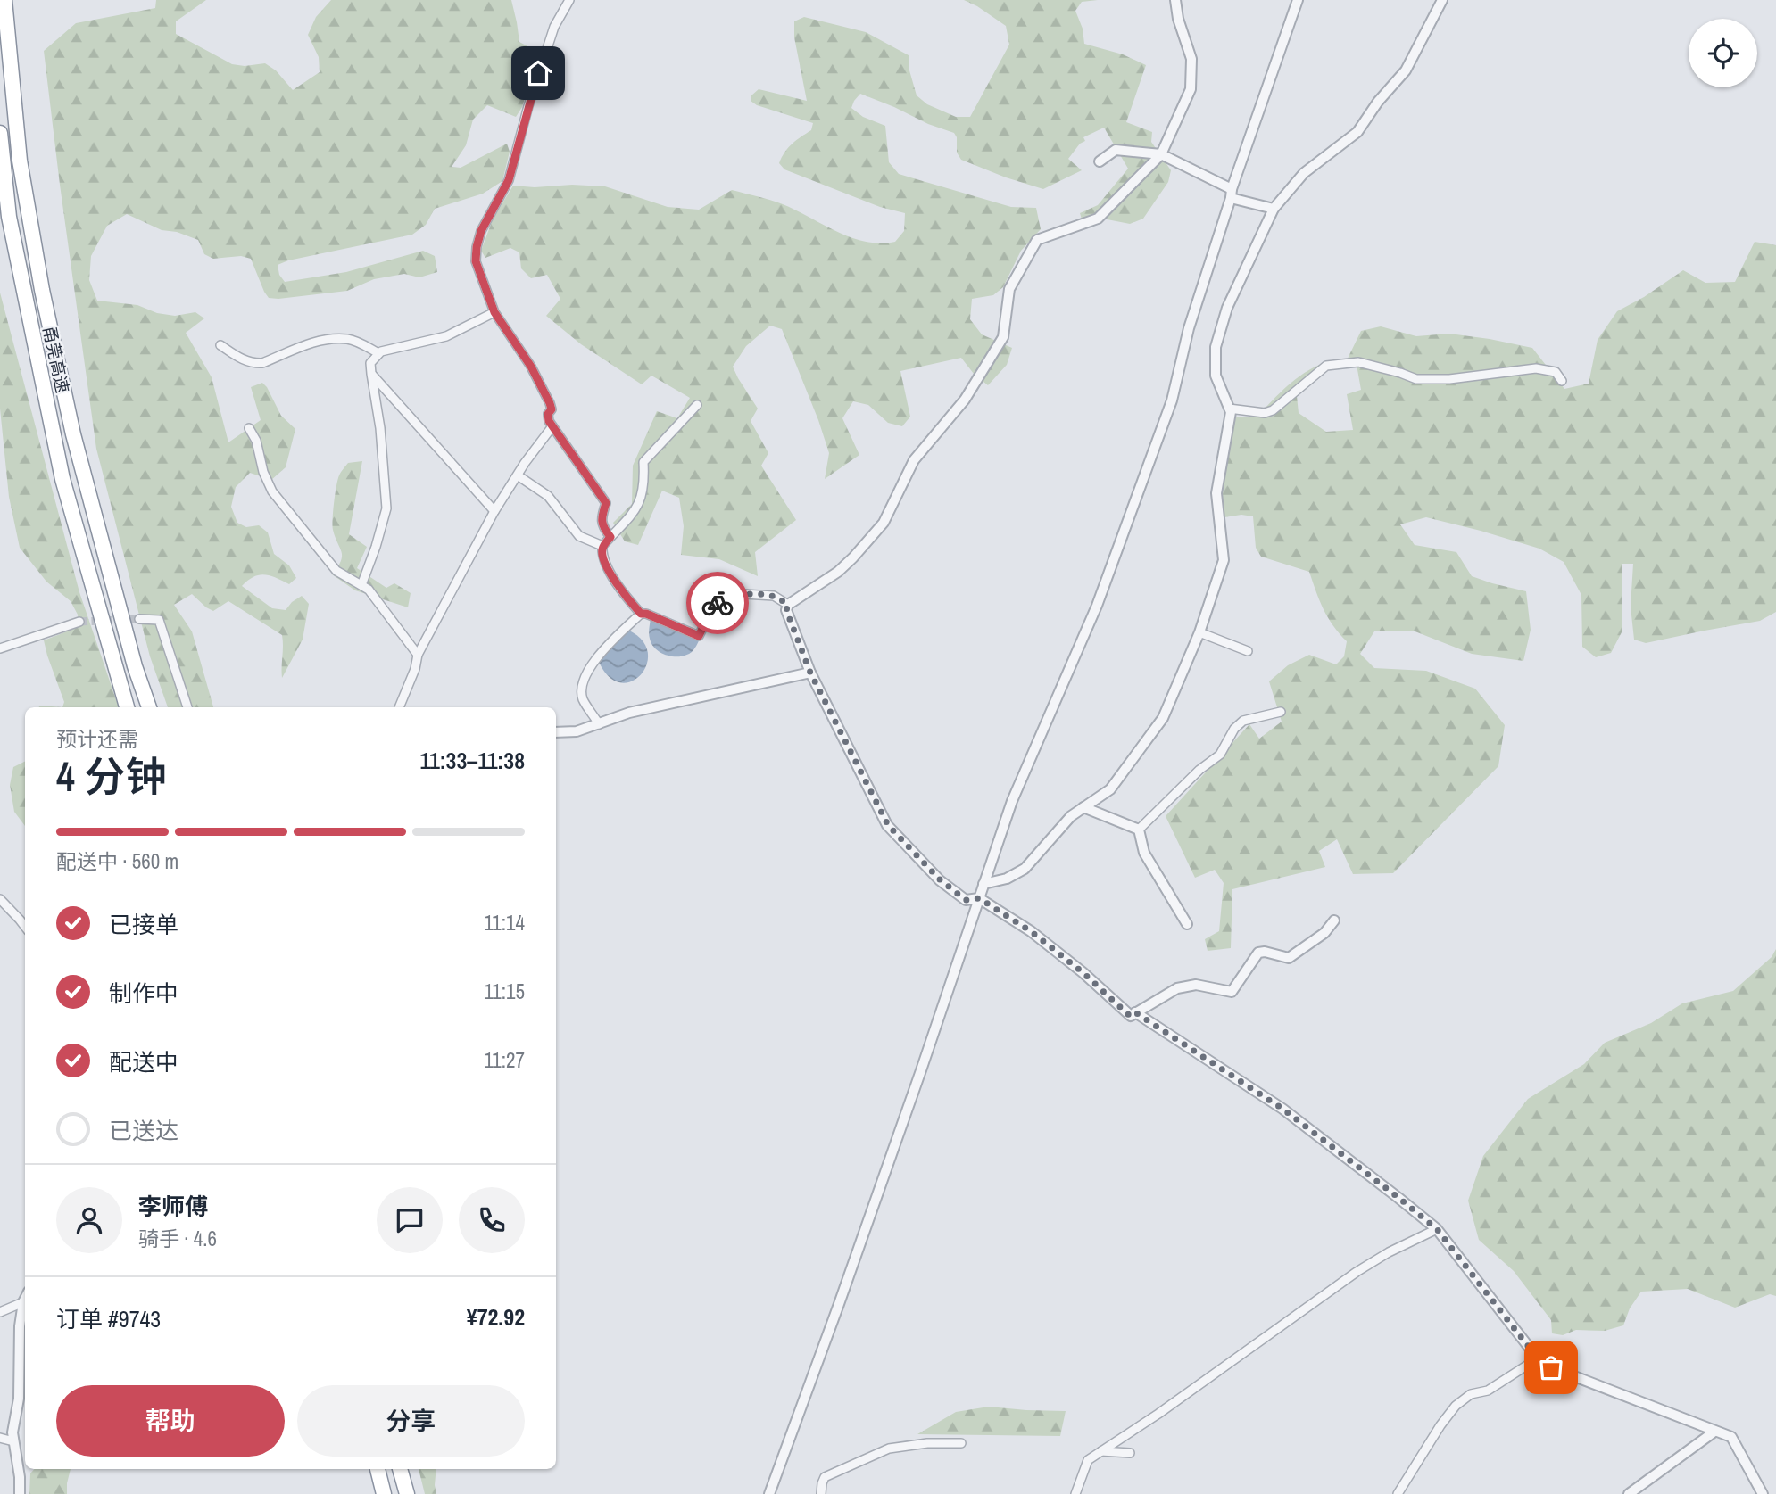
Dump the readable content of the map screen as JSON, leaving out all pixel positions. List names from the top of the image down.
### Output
{
  "streets": {
    "highway": ["甬莞高速"]
  },
  "page": {
    "heading": ["4 分钟", "预计还需", "11:33–11:38"],
    "panel": [
      "李师傅",
      "骑手 · 4.6",
      "订单 #9743",
      "¥72.92"
    ],
    "bar": "配送中 · 560 m",
    "list": [
      ["已接单", "11:14"],
      ["制作中", "11:15"],
      ["配送中", "11:27"],
      "已送达"
    ],
    "buttons": ["帮助", "分享"]
  }
}
